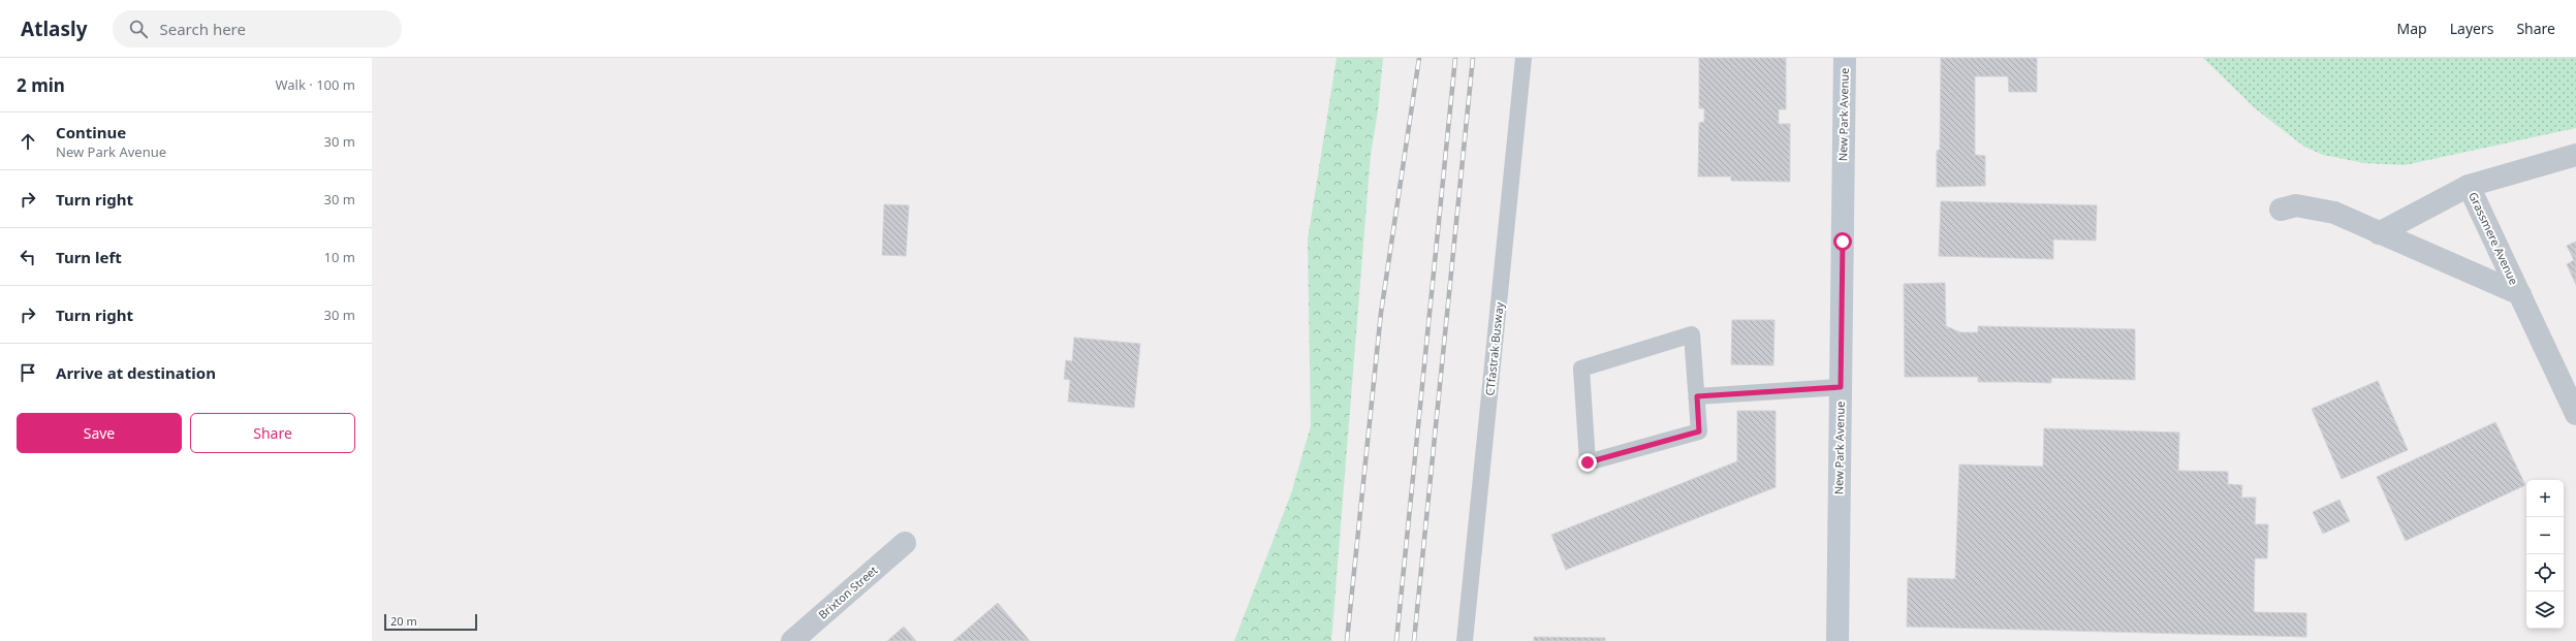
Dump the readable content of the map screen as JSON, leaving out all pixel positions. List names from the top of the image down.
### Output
{
  "streets": {
    "main road": ["New Park Avenue"],
    "street": ["Grassmere Avenue", "Brixton Street"],
    "lane": ["CTfastrak Busway"]
  },
  "scale_bar": "20 m",
  "page": {
    "header": "Atlasly",
    "search": "Search here",
    "nav": ["Map", "Layers", "Share"],
    "heading": ["2 min", "Walk · 100 m"],
    "list": [
      ["Continue", "New Park Avenue", "30 m"],
      ["Turn right", "30 m"],
      ["Turn left", "10 m"],
      ["Turn right", "30 m"],
      "Arrive at destination"
    ],
    "buttons": ["Save", "Share"],
    "map_buttons": ["+", "−"],
    "scale": "20 m"
  }
}
